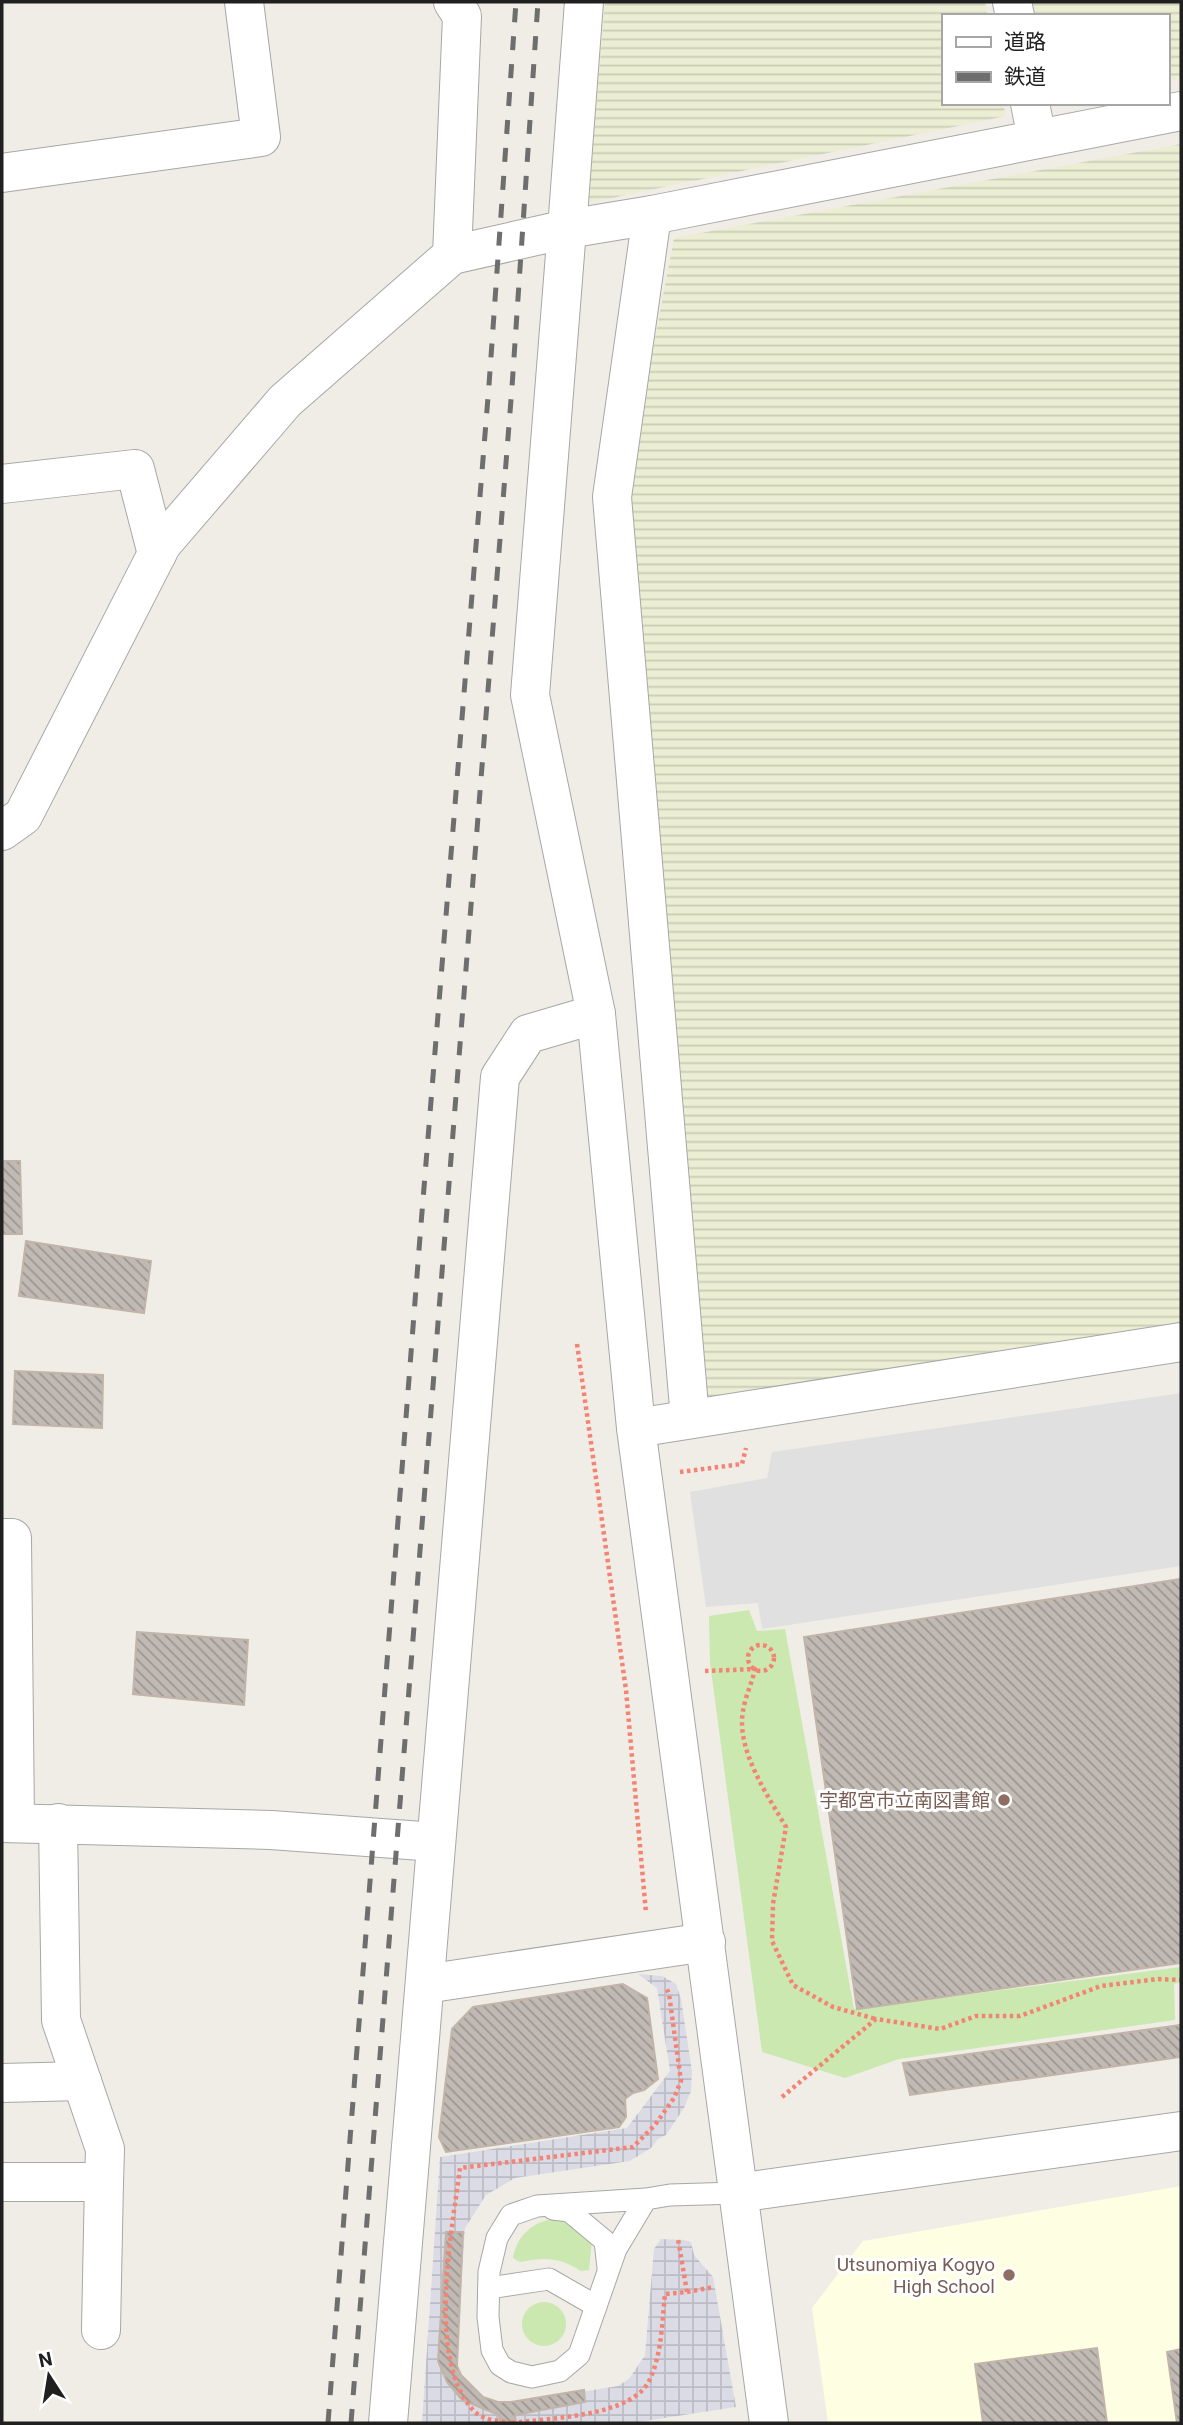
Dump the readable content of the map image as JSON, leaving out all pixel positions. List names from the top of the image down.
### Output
{
  "places": ["宇都宮市立南図書館", "Utsunomiya Kogyo High School"],
  "legend": ["道路", "鉄道"],
  "north": "top"
}
